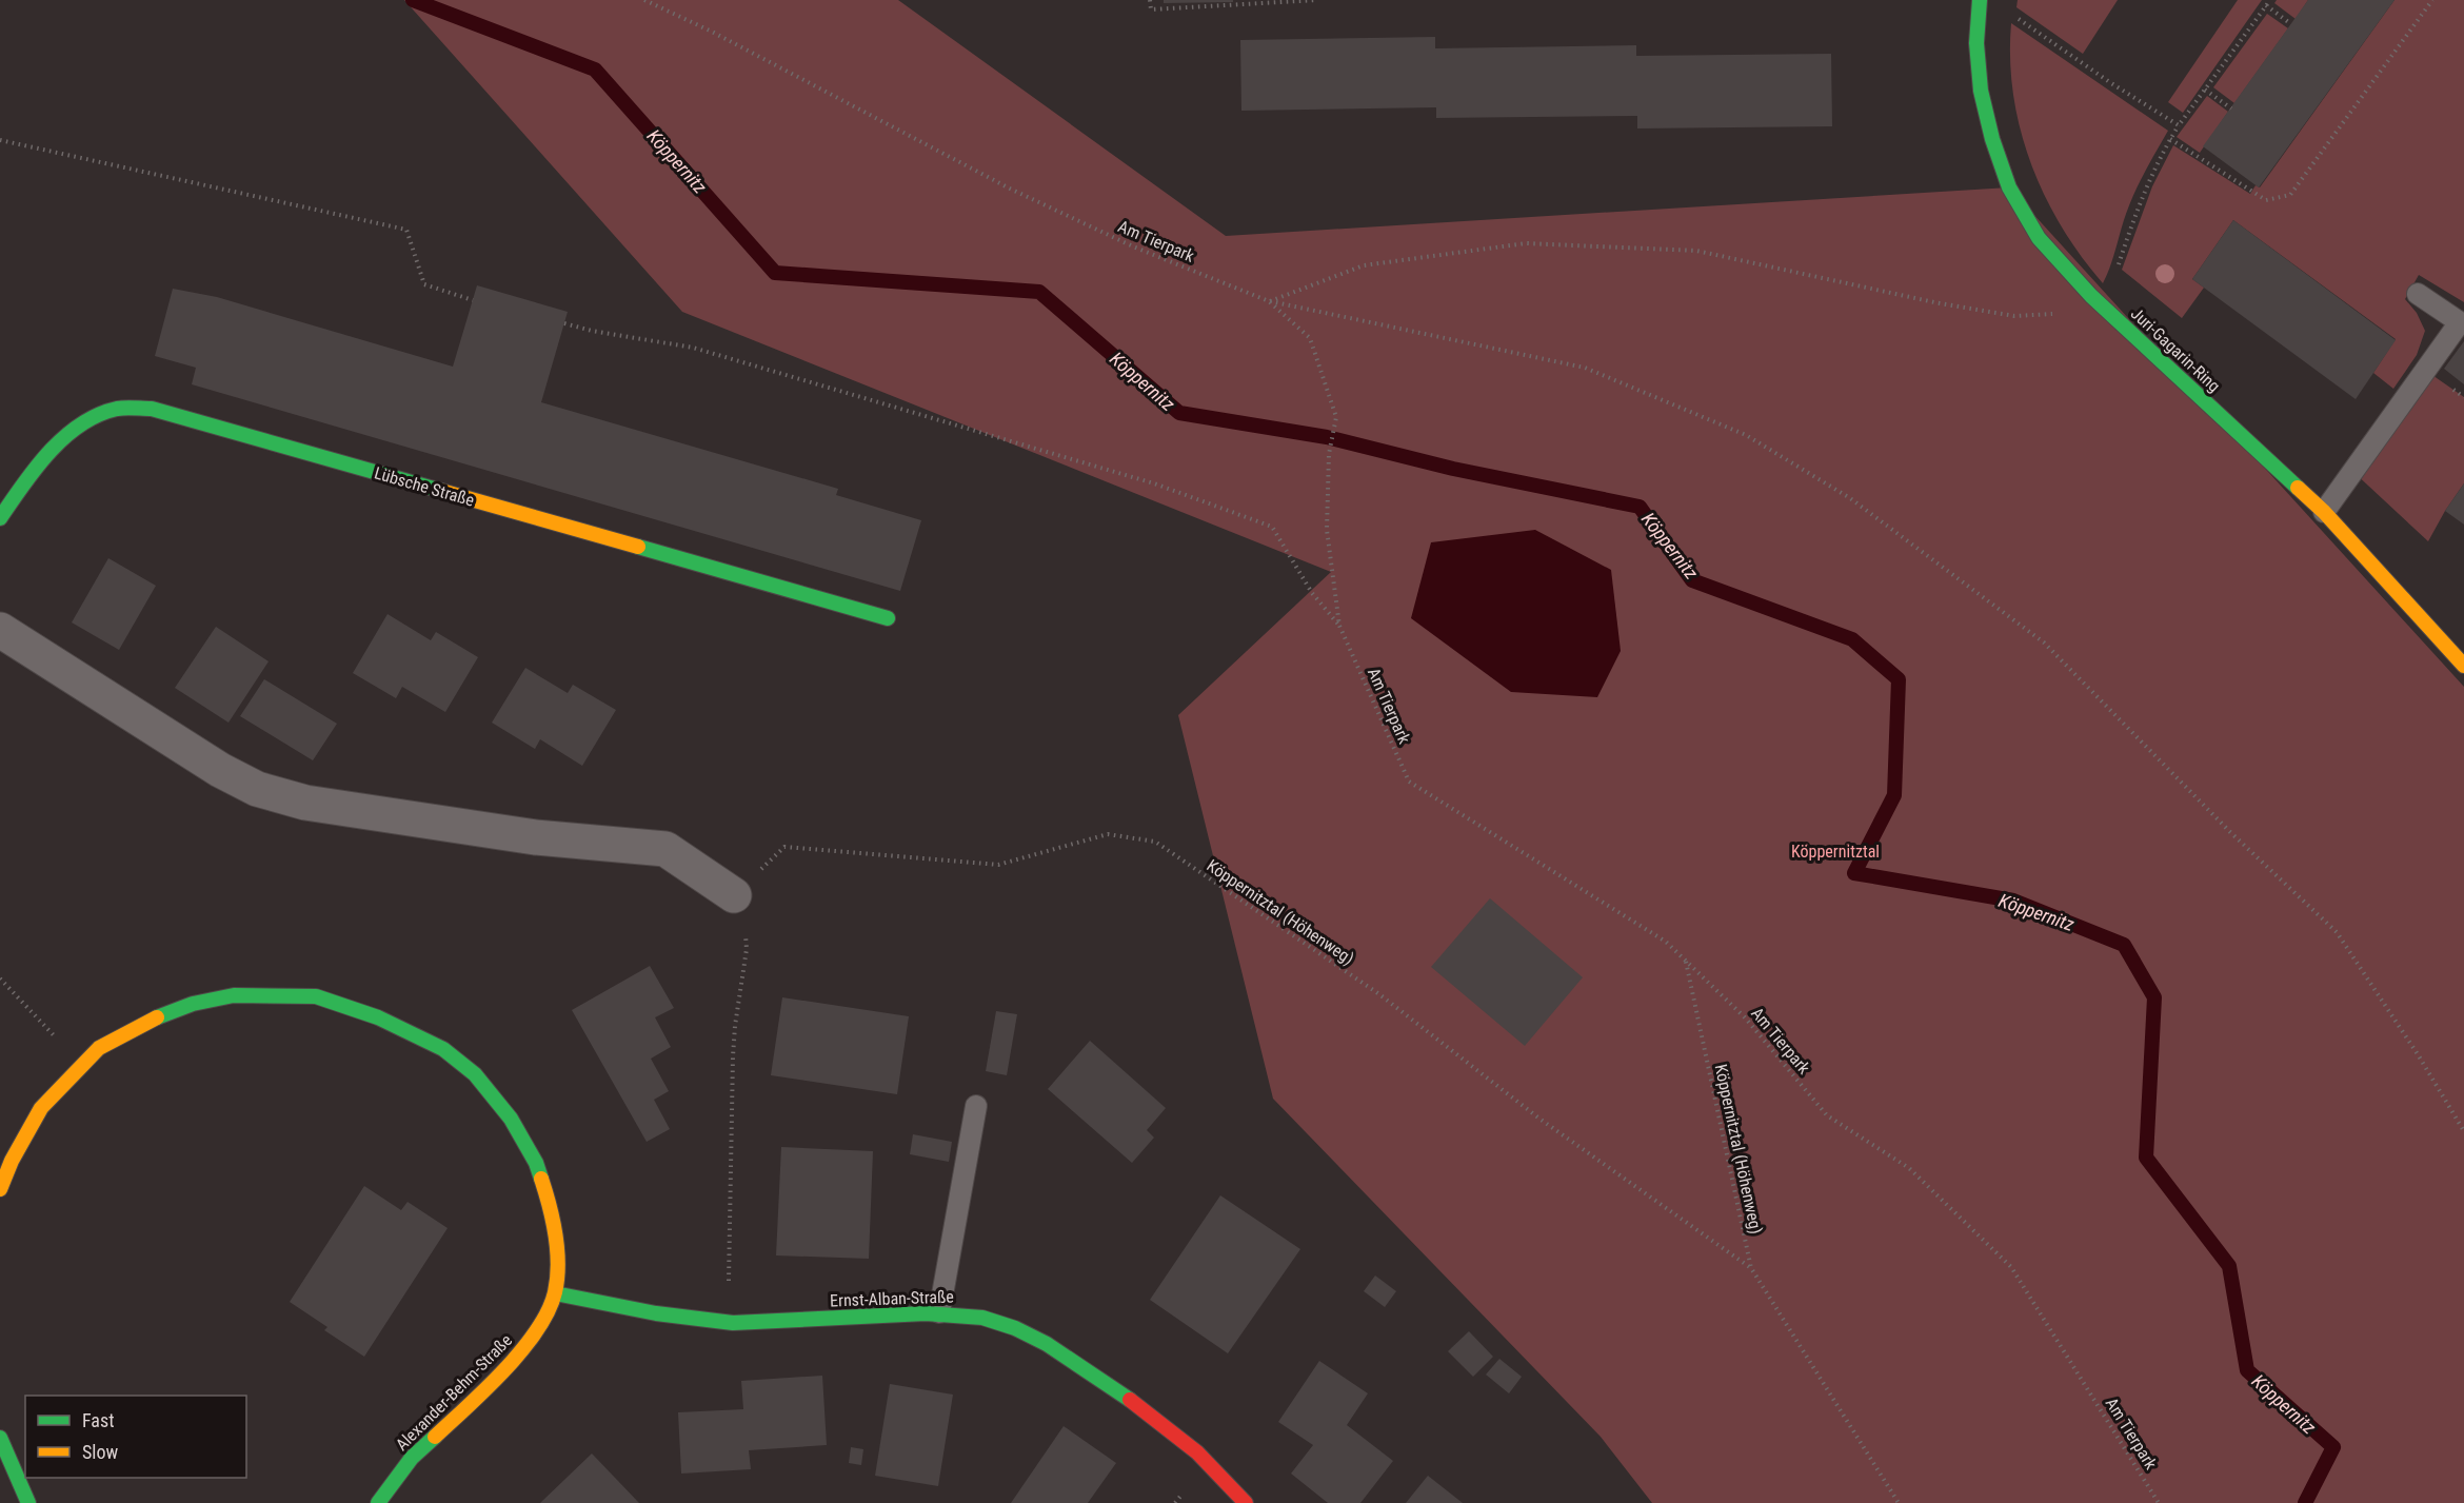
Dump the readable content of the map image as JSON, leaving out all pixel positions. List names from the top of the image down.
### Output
{
  "streets": {
    "street": [
      "Juri-Gagarin-Ring",
      "Lübsche Straße",
      "Ernst-Alban-Straße",
      "Alexander-Behm-Straße"
    ],
    "path": ["Am Tierpark", "Köppernitztal (Höhenweg)"]
  },
  "crossings": [
    ["Am Tierpark", "Köppernitztal (Höhenweg)"],
    ["Ernst-Alban-Straße", "Alexander-Behm-Straße"]
  ],
  "water": ["Köppernitz"],
  "parks": ["Köppernitztal"],
  "legend": ["Fast", "Slow"]
}
